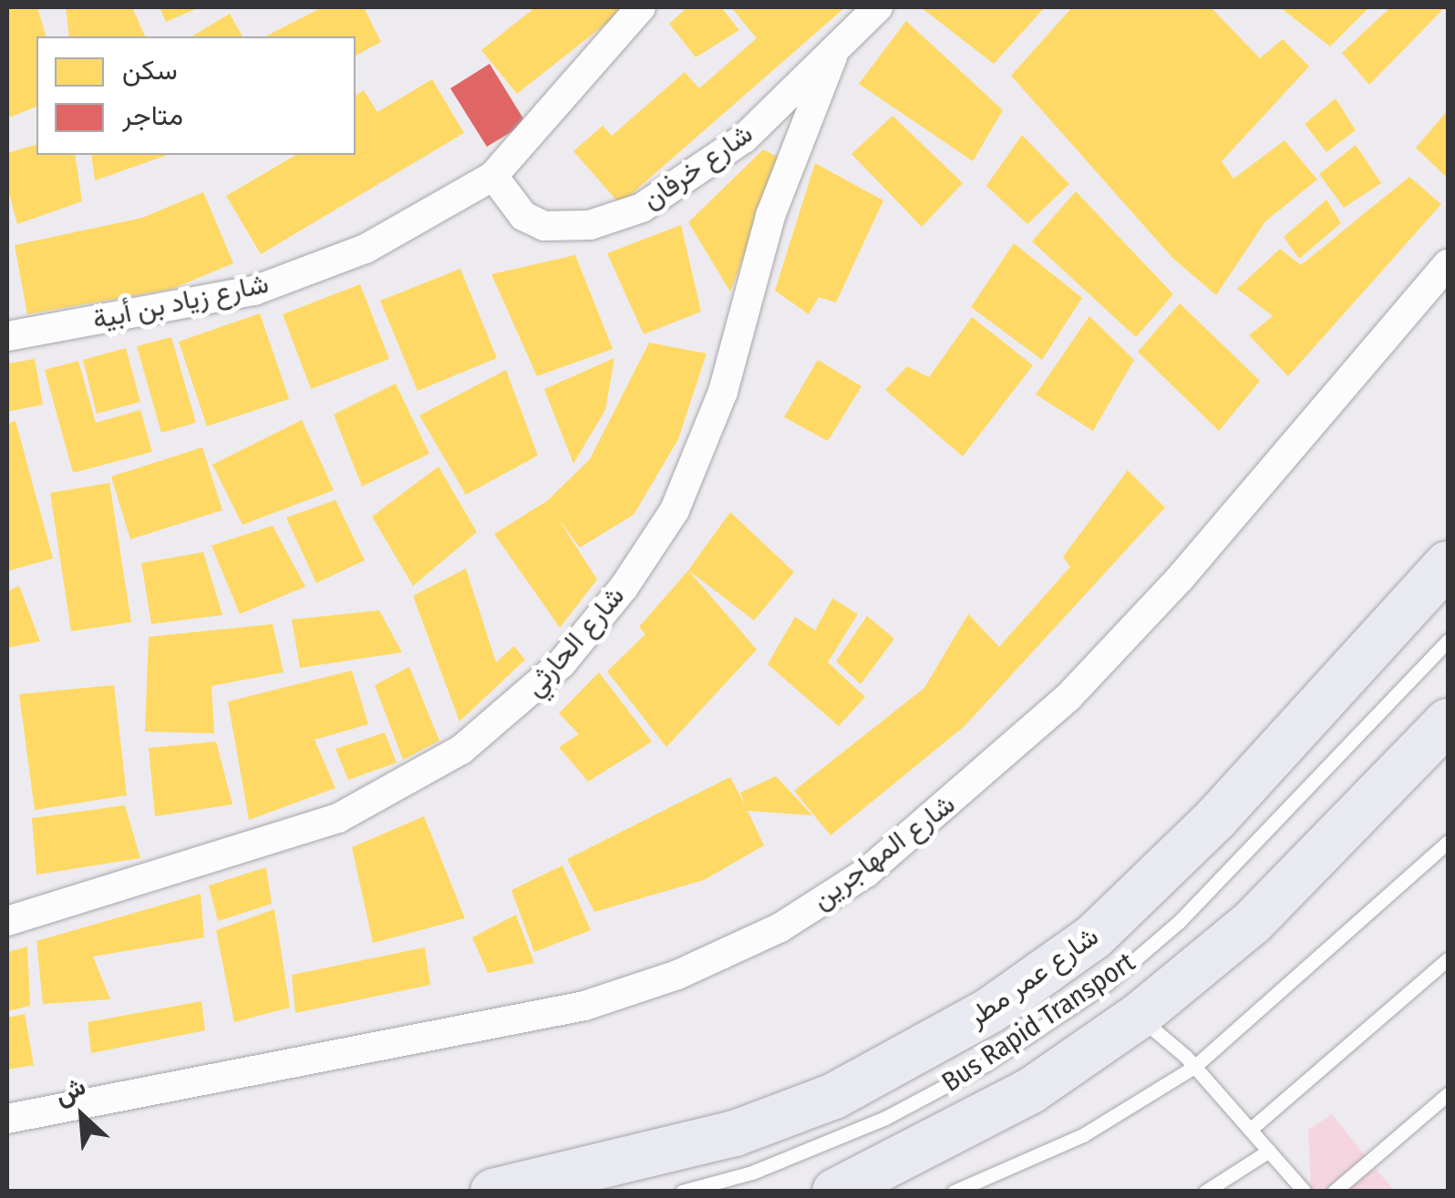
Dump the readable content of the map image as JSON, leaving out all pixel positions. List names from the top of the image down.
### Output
{
  "streets": {
    "main road": ["شارع عمر مطر"],
    "street": [
      "شارع خرفان",
      "شارع زياد بن أبية",
      "شارع الحارثي",
      "شارع المهاجرين"
    ],
    "lane": ["Bus Rapid Transport"]
  },
  "crossings": [
    ["شارع خرفان", "شارع زياد بن أبية"],
    ["شارع خرفان", "شارع الحارثي"]
  ],
  "legend": ["سكن", "متاجر"],
  "north": "top left"
}
